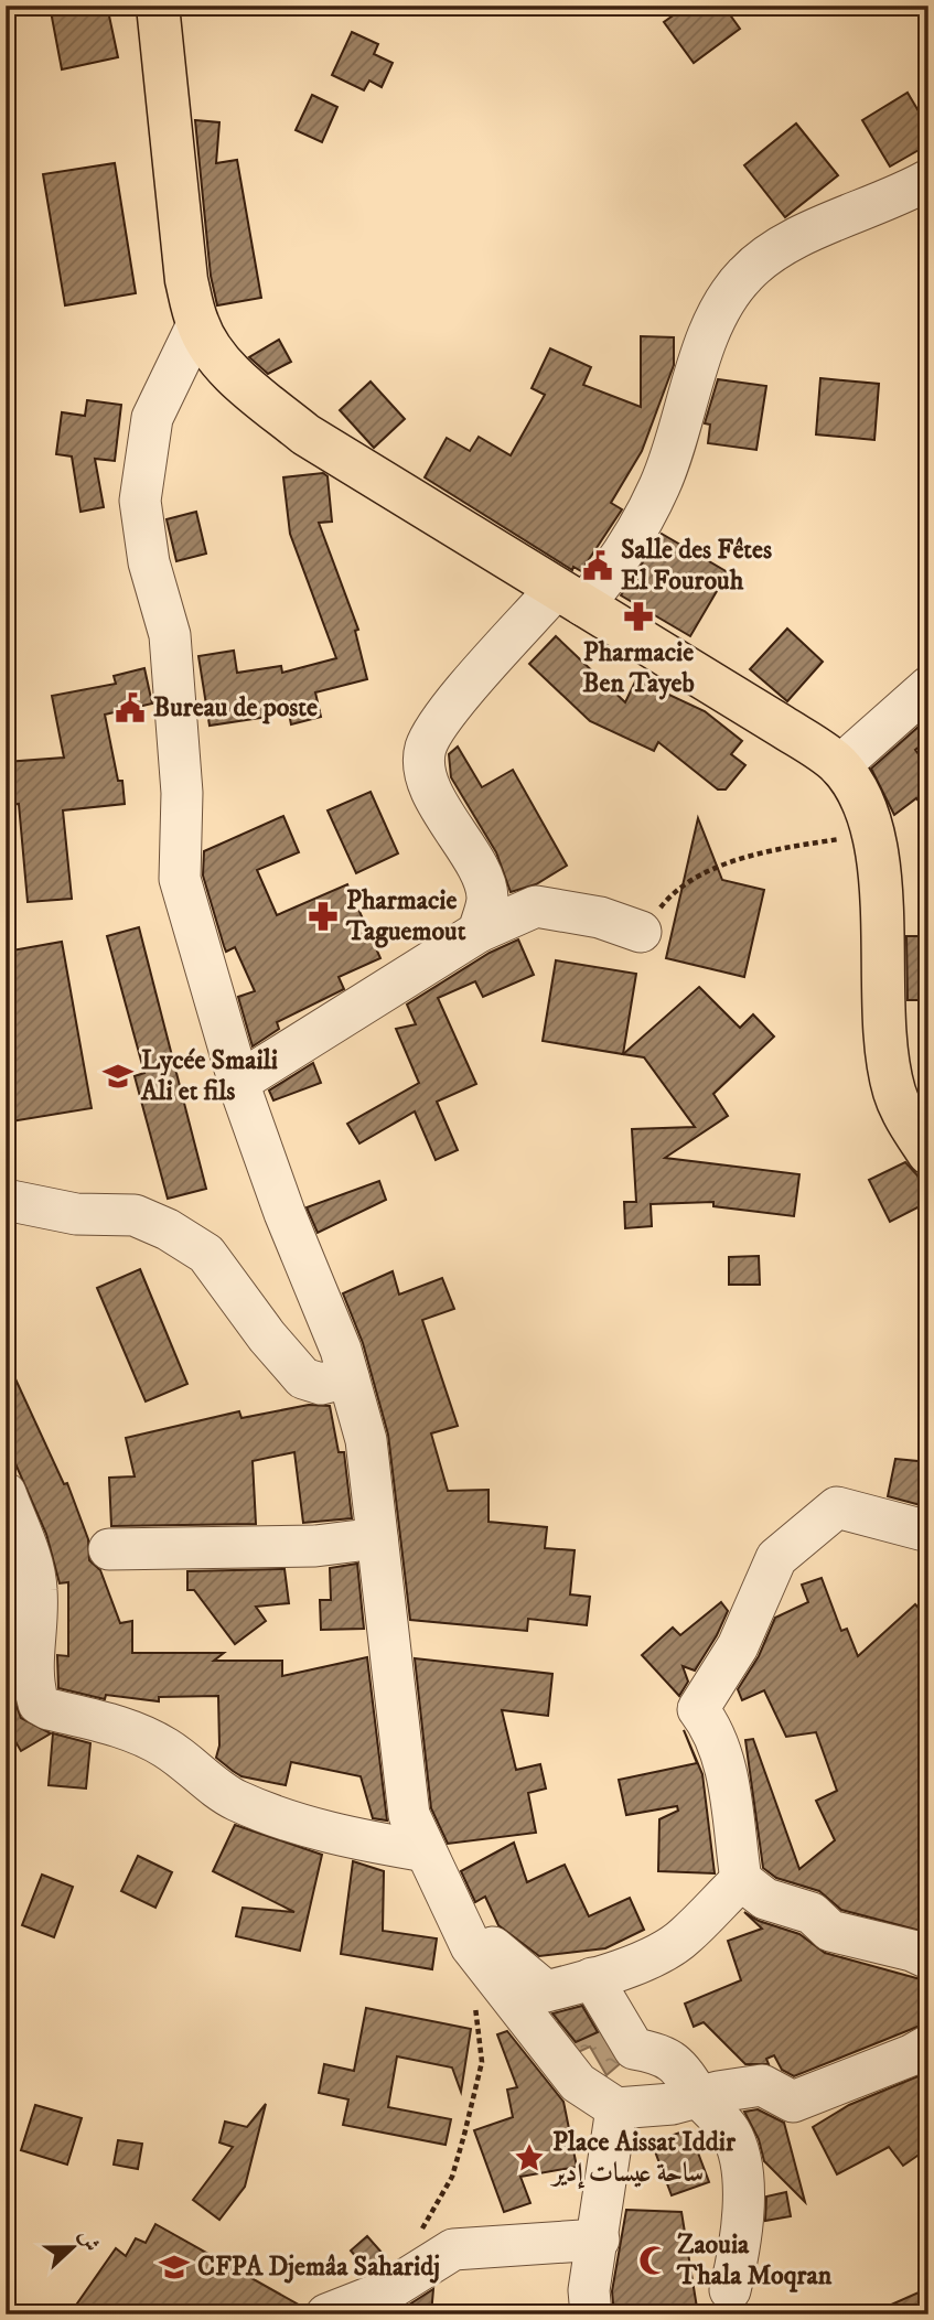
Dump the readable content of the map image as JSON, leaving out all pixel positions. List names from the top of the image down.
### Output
{
  "places": {
    "public building": ["Salle des Fêtes El Fourouh", "Bureau de poste"],
    "pharmacy": ["Pharmacie Ben Tayeb", "Pharmacie Taguemout"],
    "school or university": ["Lycée Smaili Ali et fils", "CFPA Djemâa Saharidj"],
    "place": ["Place Aissat Iddir ساحة عيسات إدير"],
    "mosque": ["Zaouia Thala Moqran"]
  },
  "north": "right"
}
